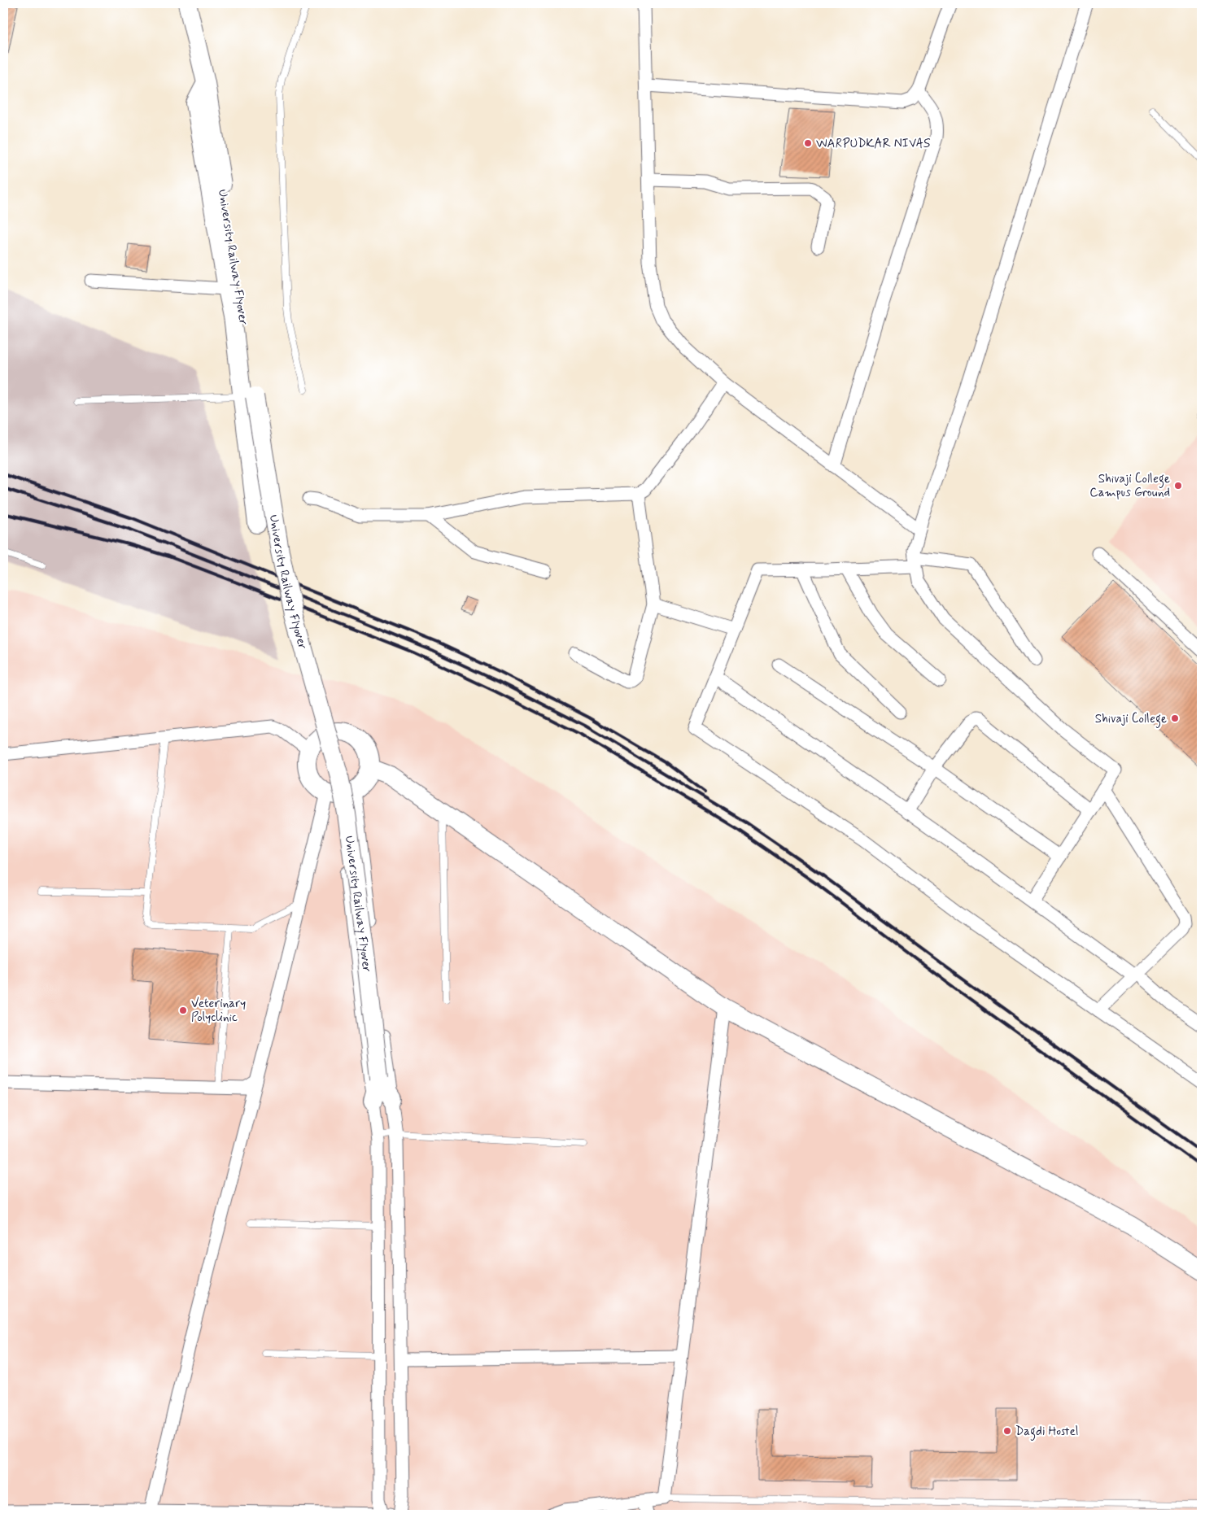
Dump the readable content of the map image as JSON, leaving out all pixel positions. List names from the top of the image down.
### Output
{
  "streets": {
    "main road": ["University Railway Flyover"]
  },
  "places": [
    "WARPUDKAR NIVAS",
    "Shivaji College Campus Ground",
    "Shivaji College",
    "Veterinary Polyclinic",
    "Dagdi Hostel"
  ]
}
